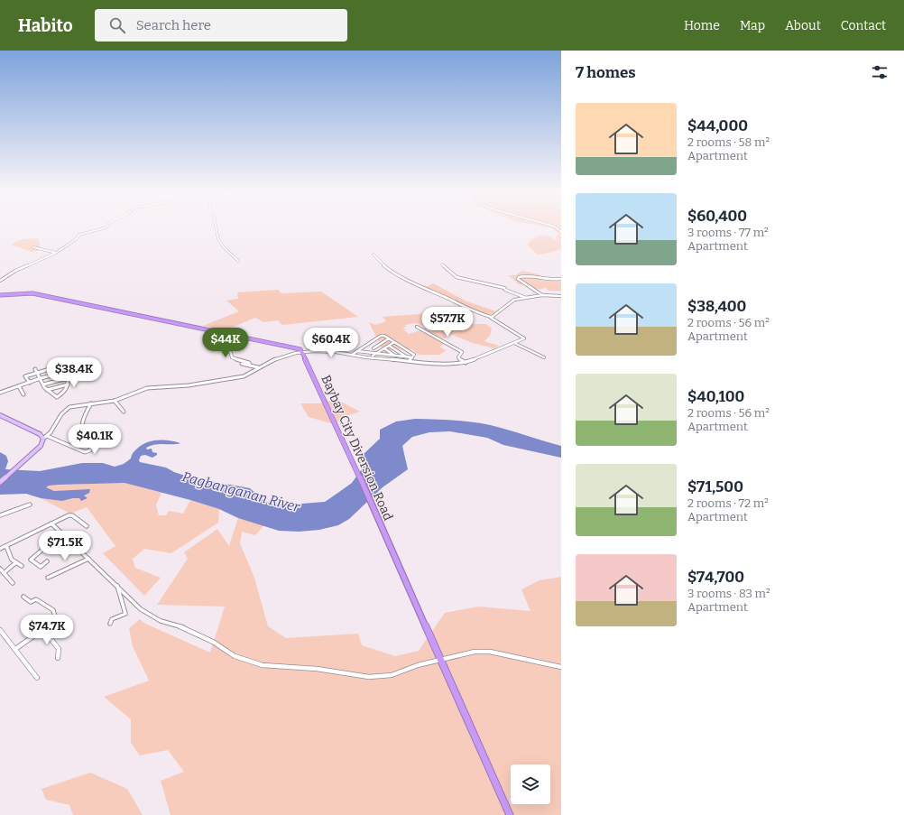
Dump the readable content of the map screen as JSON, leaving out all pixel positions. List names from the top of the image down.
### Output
{
  "streets": {
    "highway": ["Baybay City Diversion Road"]
  },
  "water": ["Pagbanganan River"],
  "page": {
    "header": "Habito",
    "search": "Search here",
    "nav": [
      "Home",
      "Map",
      "About",
      "Contact"
    ],
    "heading": "7 homes",
    "list": [
      {
        "name": "$44,000",
        "note": "2 rooms · 58 m² · Apartment"
      },
      {
        "name": "$60,400",
        "note": "3 rooms · 77 m² · Apartment"
      },
      {
        "name": "$38,400",
        "note": "2 rooms · 56 m² · Apartment"
      },
      {
        "name": "$40,100",
        "note": "2 rooms · 56 m² · Apartment"
      },
      {
        "name": "$71,500",
        "note": "2 rooms · 72 m² · Apartment"
      },
      {
        "name": "$74,700",
        "note": "3 rooms · 83 m² · Apartment"
      }
    ],
    "price": [
      "$57.7K",
      "$44K",
      "$60.4K",
      "$38.4K",
      "$40.1K",
      "$71.5K",
      "$74.7K"
    ]
  }
}
